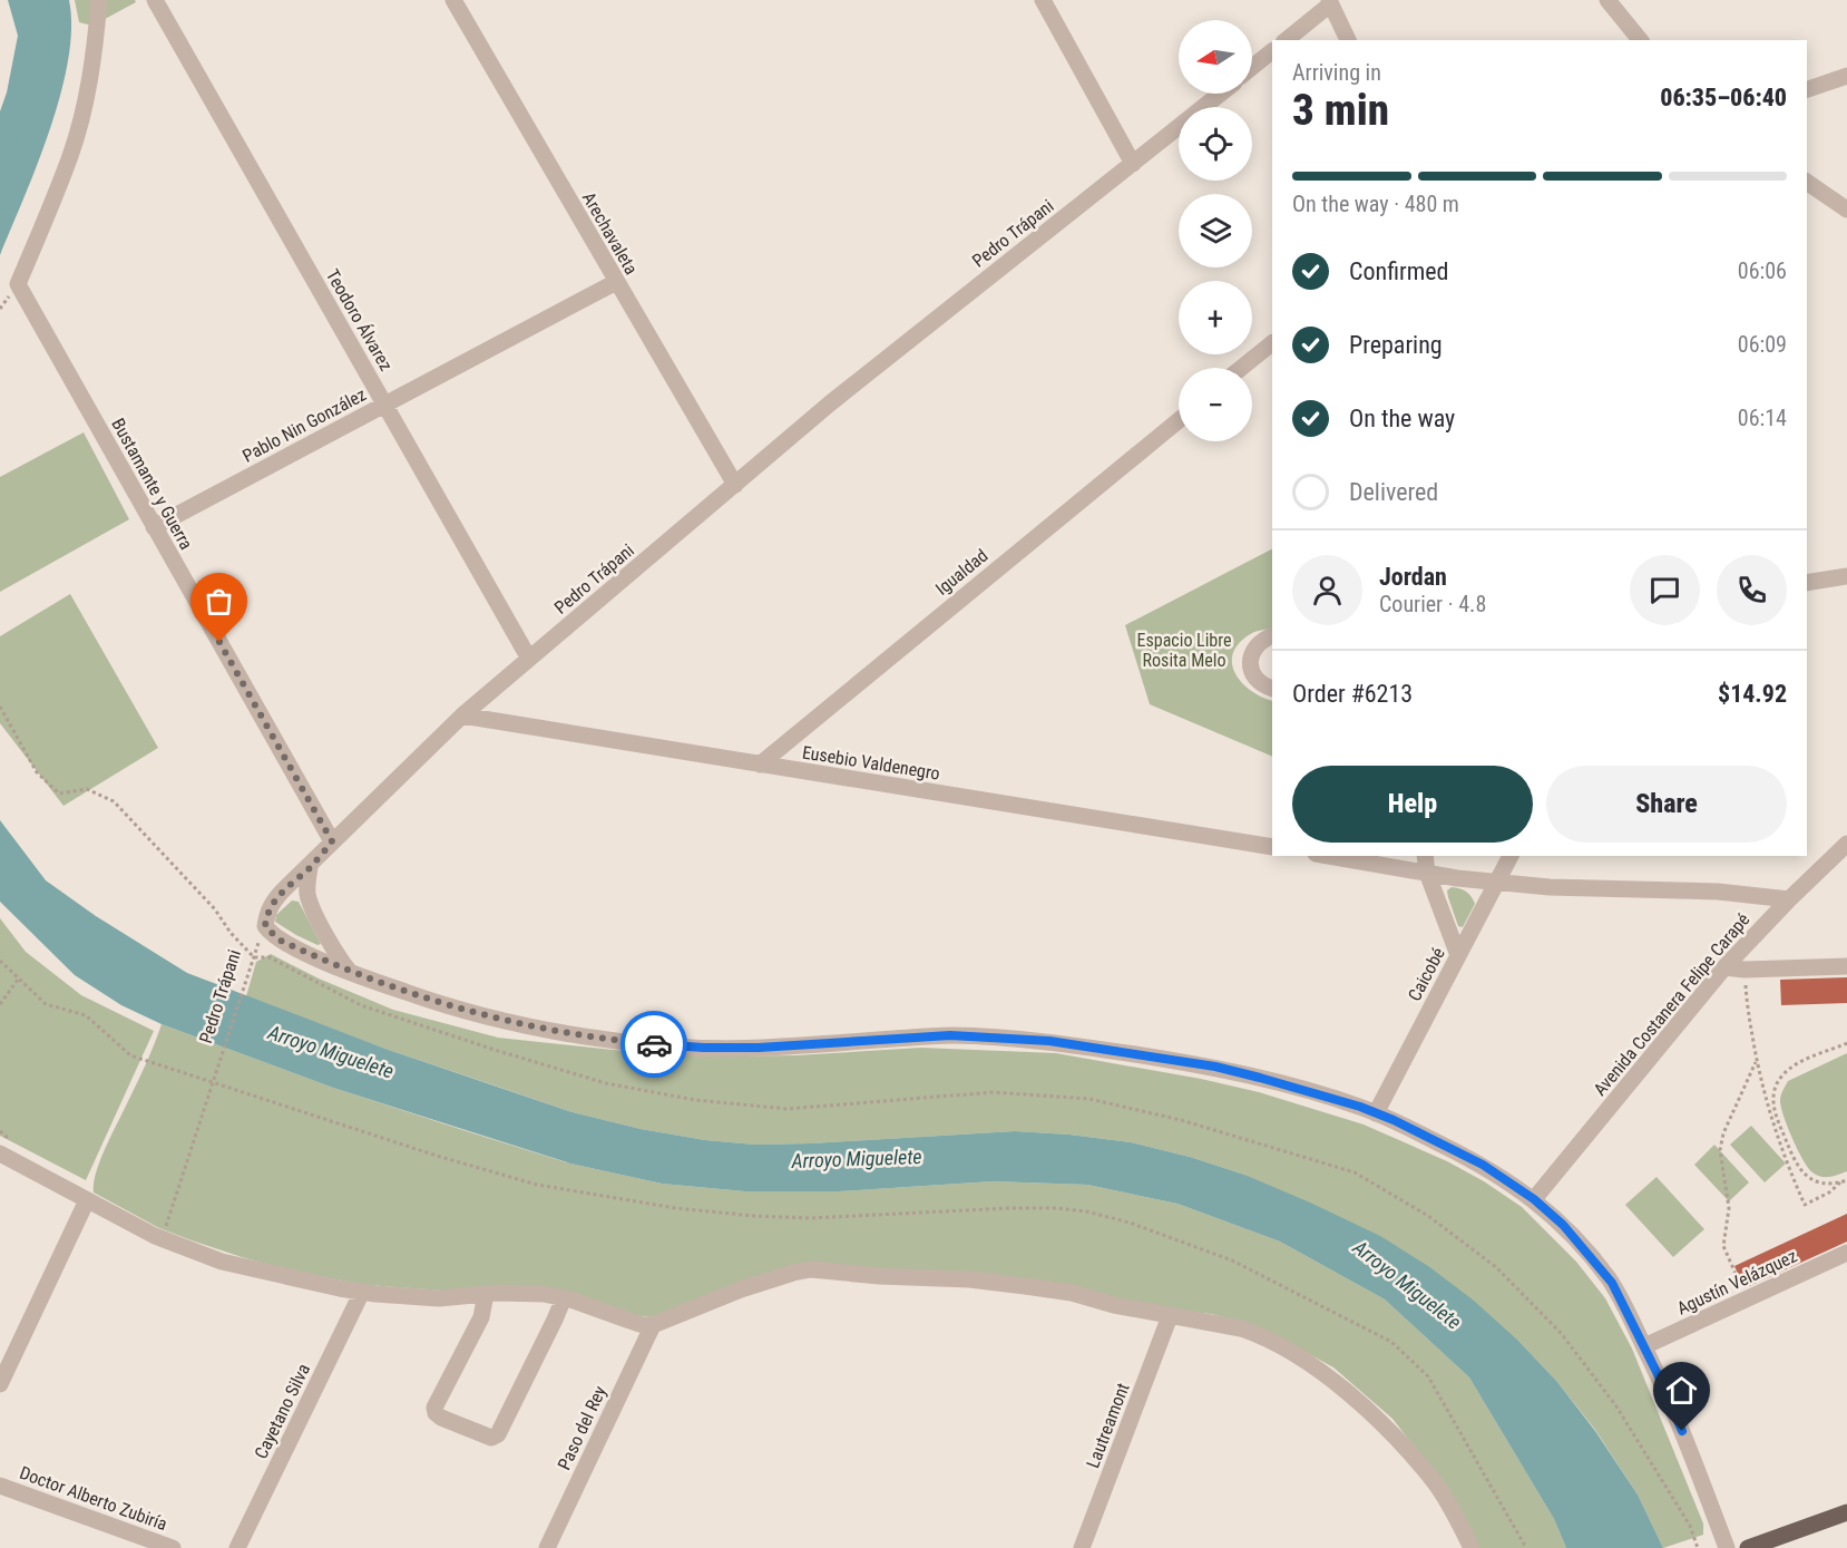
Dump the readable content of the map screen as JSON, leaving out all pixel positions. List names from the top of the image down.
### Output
{
  "streets": {
    "street": [
      "Arechavaleta",
      "Pedro Trápani",
      "Teodoro Álvarez",
      "Pablo Nin González",
      "Bustamante y Guerra",
      "Igualdad",
      "Eusebio Valdenegro",
      "Caicobé",
      "Avenida Costanera Felipe Carapé",
      "Agustín Velázquez",
      "Cayetano Silva",
      "Lautreamont",
      "Paso del Rey",
      "Doctor Alberto Zubiría"
    ]
  },
  "crossings": [
    ["Arechavaleta", "Pedro Trápani"],
    ["Arechavaleta", "Pablo Nin González"],
    ["Pedro Trápani", "Teodoro Álvarez"],
    ["Pedro Trápani", "Bustamante y Guerra"],
    ["Pedro Trápani", "Eusebio Valdenegro"],
    ["Teodoro Álvarez", "Pablo Nin González"],
    ["Pablo Nin González", "Bustamante y Guerra"],
    ["Igualdad", "Eusebio Valdenegro"]
  ],
  "water": ["Arroyo Miguelete"],
  "parks": ["Espacio Libre Rosita Melo"],
  "north": "left",
  "page": {
    "map_buttons": ["+", "−"],
    "heading": ["3 min", "Arriving in", "06:35–06:40"],
    "panel": [
      "Jordan",
      "Courier · 4.8",
      "Order #6213",
      "$14.92"
    ],
    "bar": "On the way · 480 m",
    "list": [
      ["Confirmed", "06:06"],
      ["Preparing", "06:09"],
      ["On the way", "06:14"],
      "Delivered"
    ],
    "buttons": ["Help", "Share"]
  }
}
